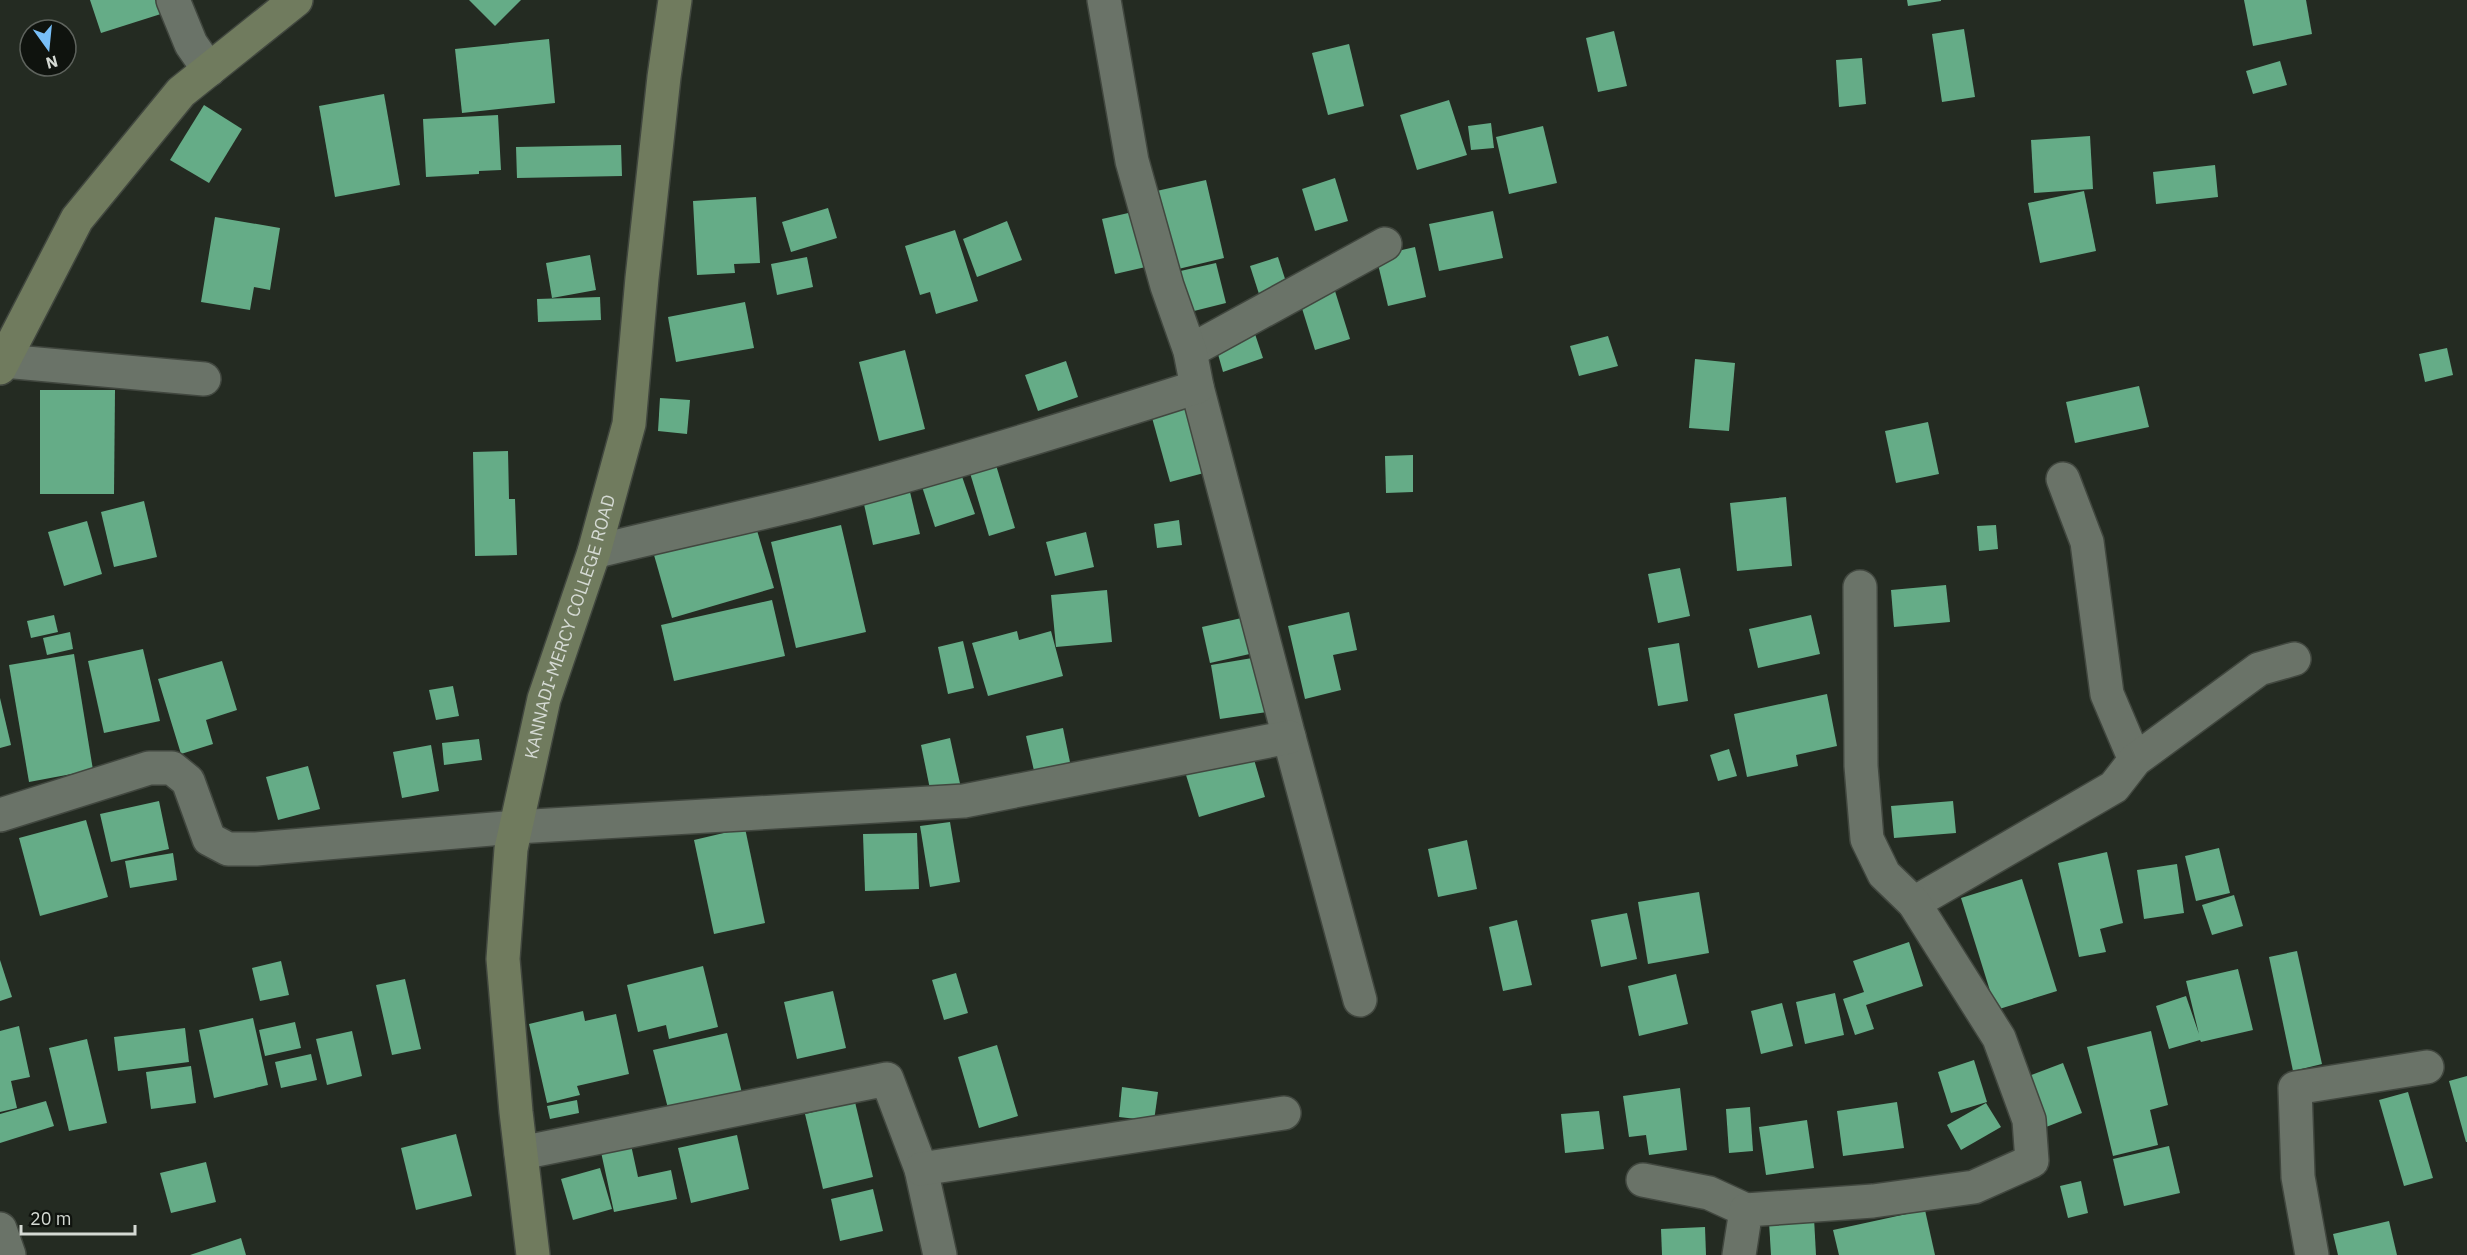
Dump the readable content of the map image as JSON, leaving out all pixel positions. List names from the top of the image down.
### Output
{
  "streets": {
    "main road": ["KANNADI-MERCY COLLEGE ROAD"]
  },
  "scale_bar": "20 m",
  "north": "bottom"
}
